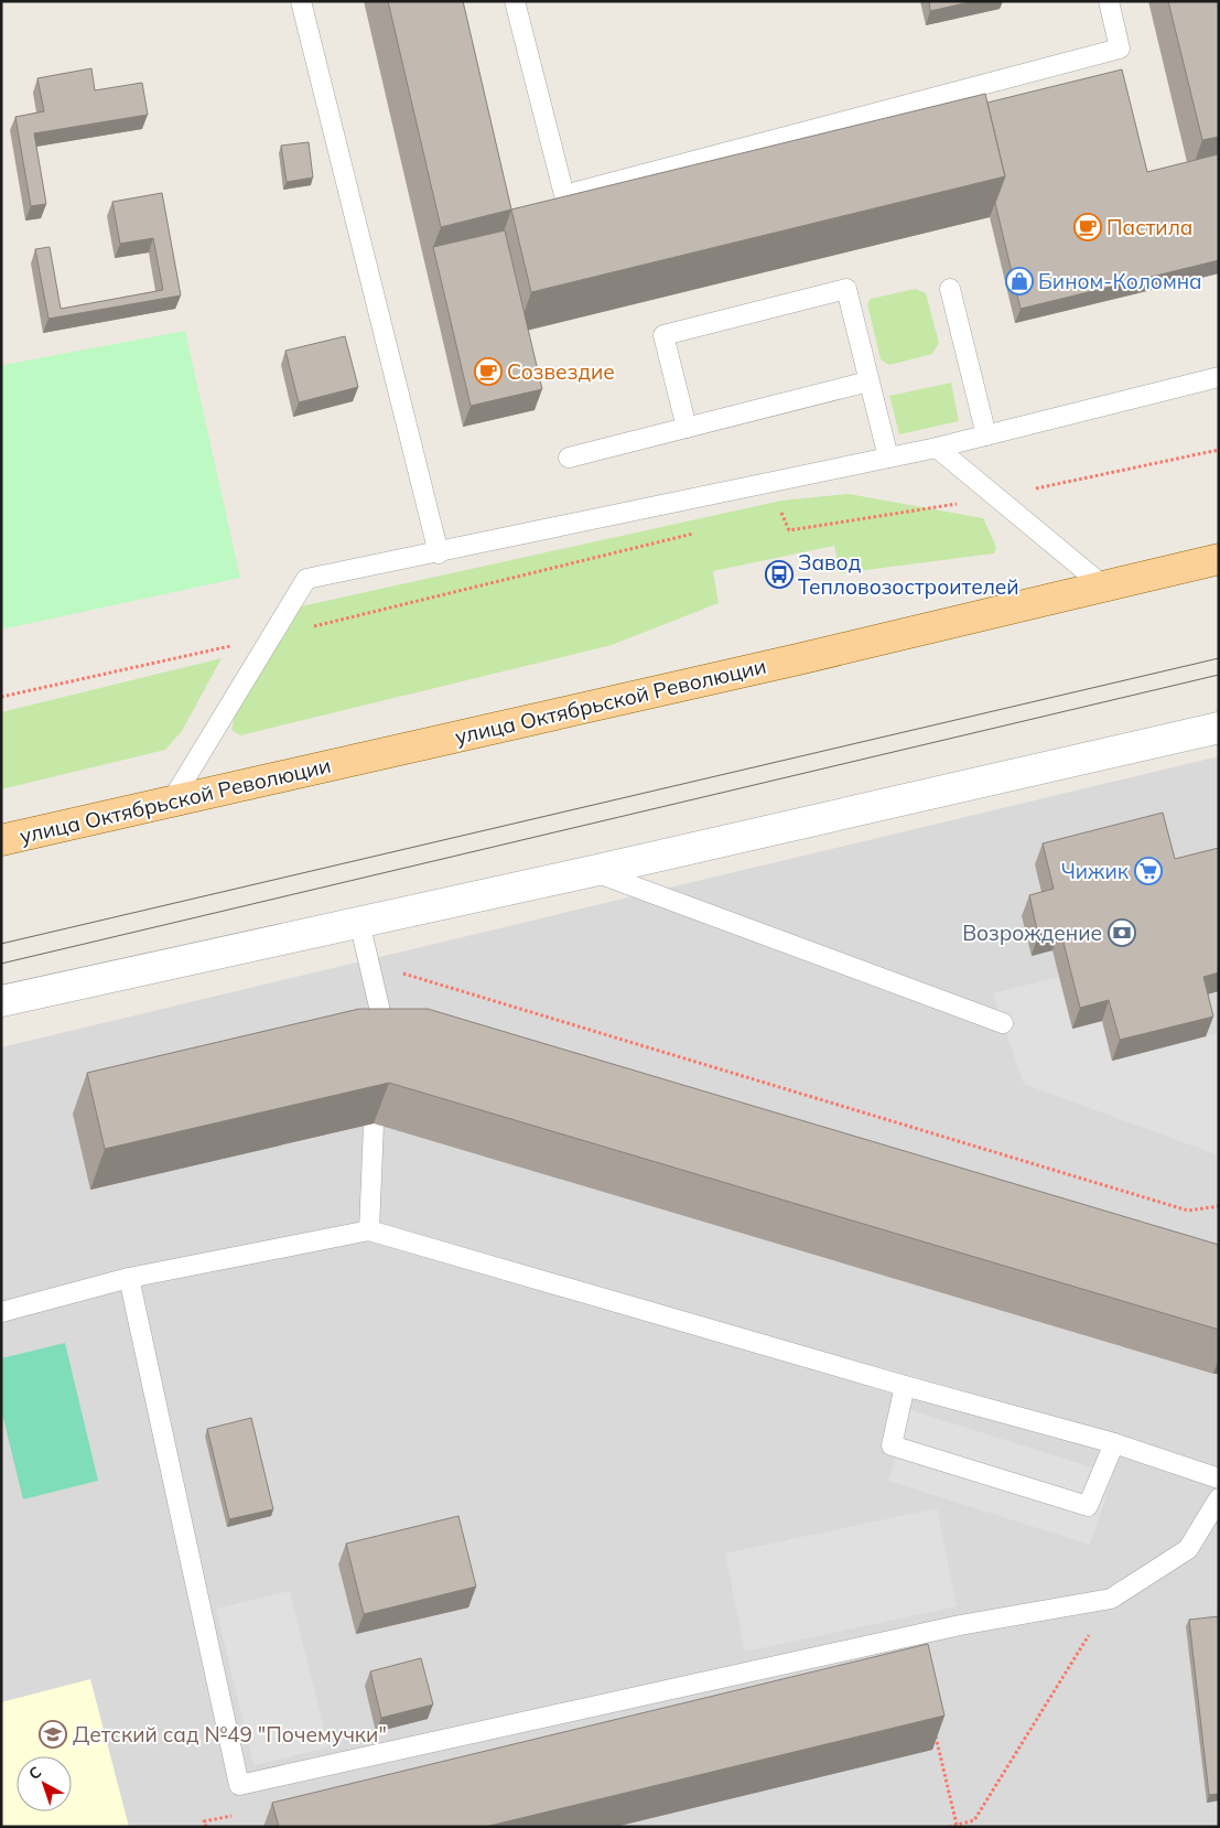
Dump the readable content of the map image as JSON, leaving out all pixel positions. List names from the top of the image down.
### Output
{
  "streets": {
    "main road": ["улица Октябрьской Революции"]
  },
  "places": {
    "cafe": ["Пастила", "Созвездие"],
    "shop": ["Бином-Коломна"],
    "bus stop": ["Завод Тепловозостроителей"],
    "supermarket": ["Чижик"],
    "bank": ["Возрождение"],
    "school or university": ["Детский сад №49 \"Почемучки\""]
  },
  "north": "top left"
}
